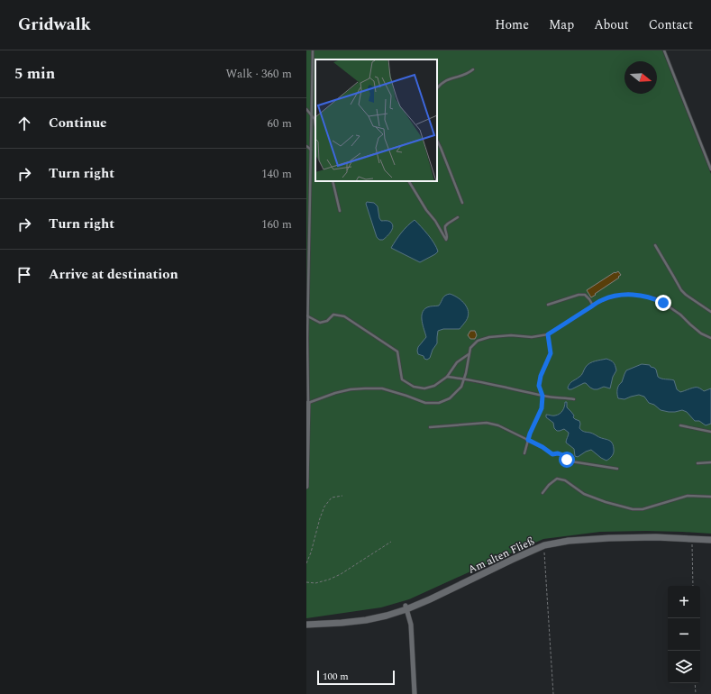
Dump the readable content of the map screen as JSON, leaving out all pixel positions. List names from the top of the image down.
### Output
{
  "streets": {
    "main road": ["Am alten Fließ"]
  },
  "scale_bar": "100 m",
  "north": "right",
  "page": {
    "header": "Gridwalk",
    "nav": [
      "Home",
      "Map",
      "About",
      "Contact"
    ],
    "heading": ["5 min", "Walk · 360 m"],
    "list": [
      ["Continue", "60 m"],
      ["Turn right", "140 m"],
      ["Turn right", "160 m"],
      "Arrive at destination"
    ],
    "map_buttons": ["+", "−"],
    "scale": "100 m"
  }
}
